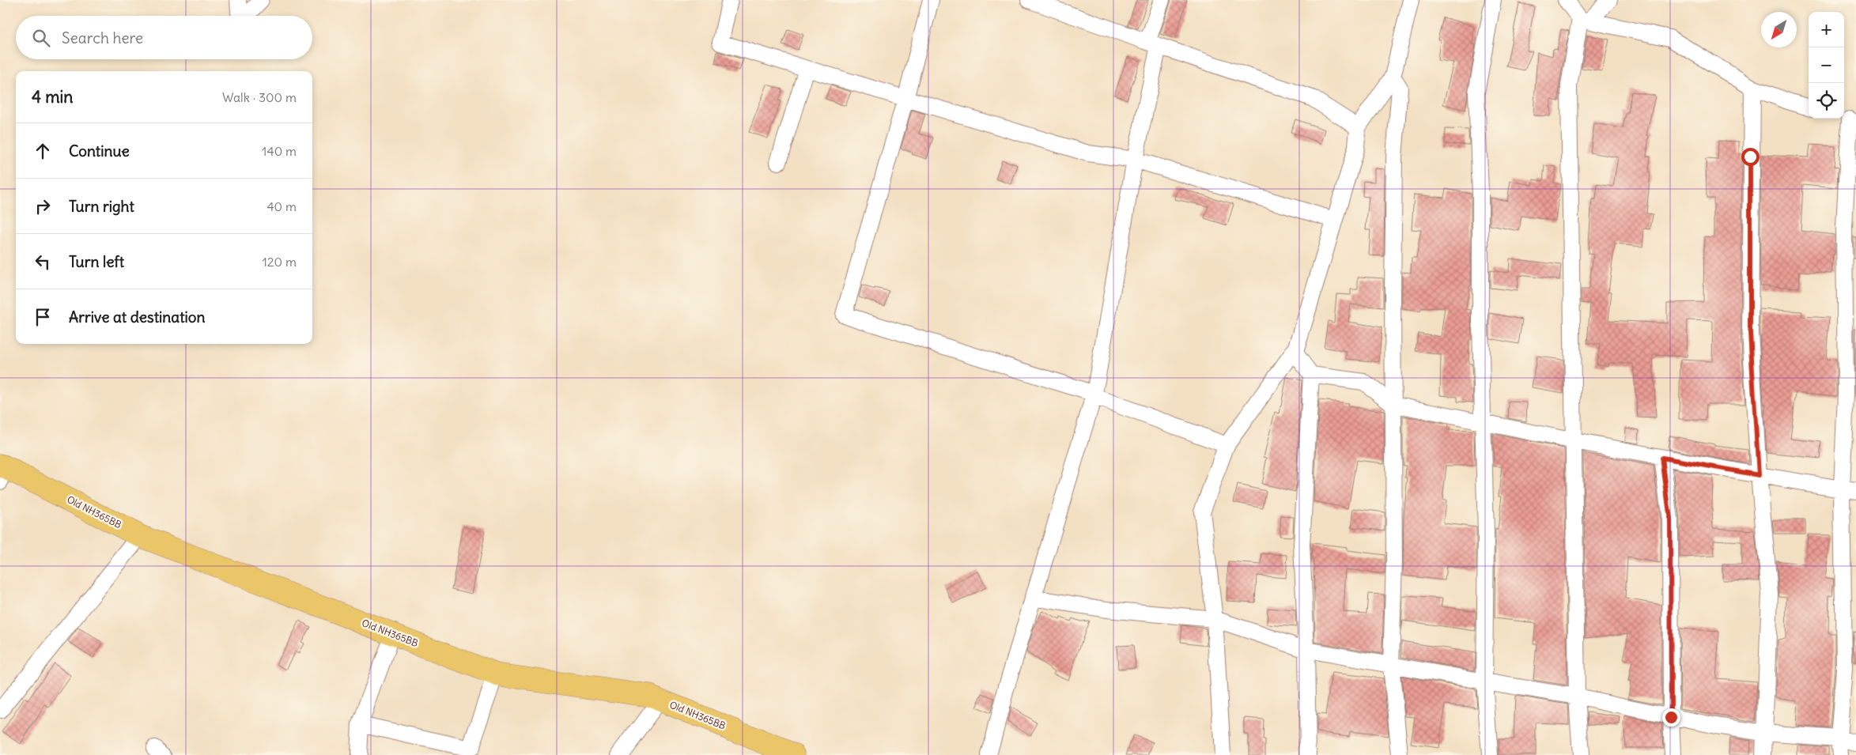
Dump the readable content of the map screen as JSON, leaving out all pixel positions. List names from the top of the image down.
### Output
{
  "streets": {
    "main road": ["Old NH365BB"]
  },
  "north": "bottom left",
  "page": {
    "map_buttons": ["+", "−"],
    "search": "Search here",
    "heading": ["4 min", "Walk · 300 m"],
    "list": [
      ["Continue", "140 m"],
      ["Turn right", "40 m"],
      ["Turn left", "120 m"],
      "Arrive at destination"
    ]
  }
}
